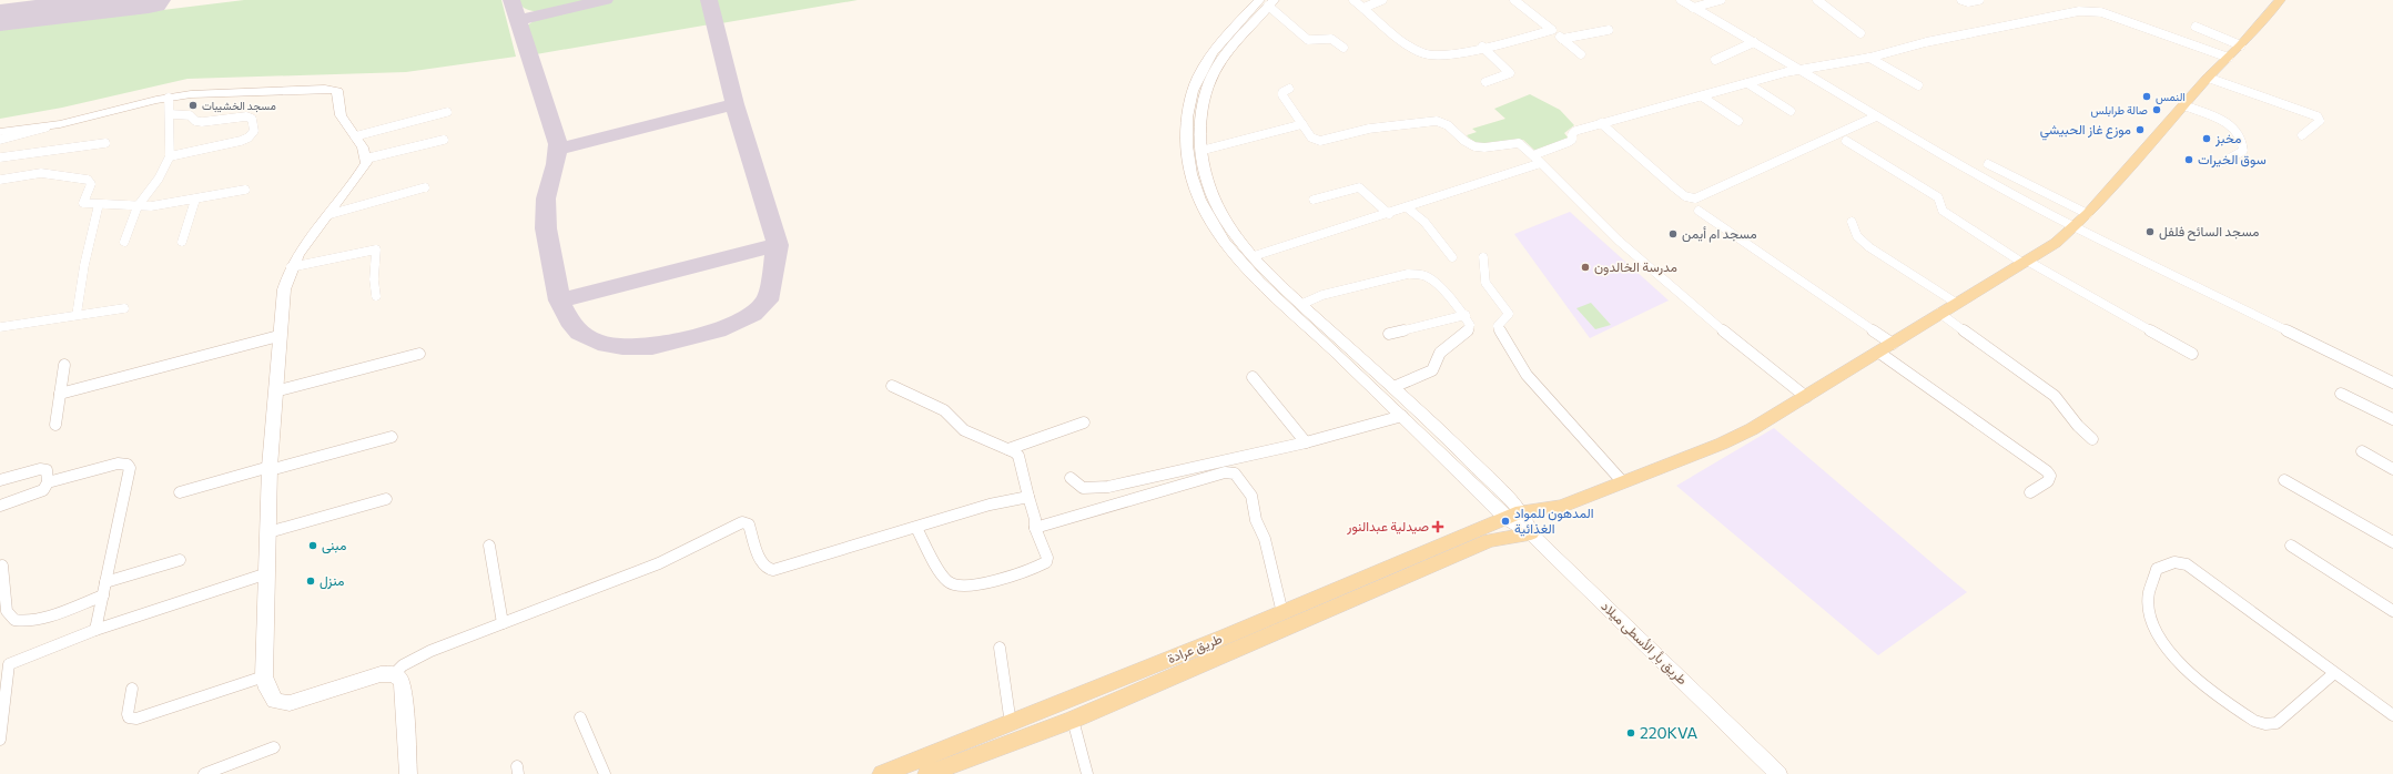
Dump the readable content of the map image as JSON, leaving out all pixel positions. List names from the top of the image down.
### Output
{
  "streets": {
    "main road": ["طريق بأر الأسطى ميلاد", "طريق عرادة"]
  },
  "crossings": [
    ["طريق بأر الأسطى ميلاد", "طريق عرادة"]
  ],
  "places": {
    "other": [
      "النمس",
      "مسجد الخشيبات",
      "صالة طرابلس",
      "موزع غاز الحبيشي",
      "مخبز",
      "سوق الخيرات",
      "مسجد السائح فلفل",
      "مسجد ام أيمن",
      "مدرسة الخالدون",
      "المدهون للمواد الغذائية",
      "مبنى",
      "منزل",
      "220KVA"
    ],
    "health": ["صيدلية عبدالنور"]
  }
}
